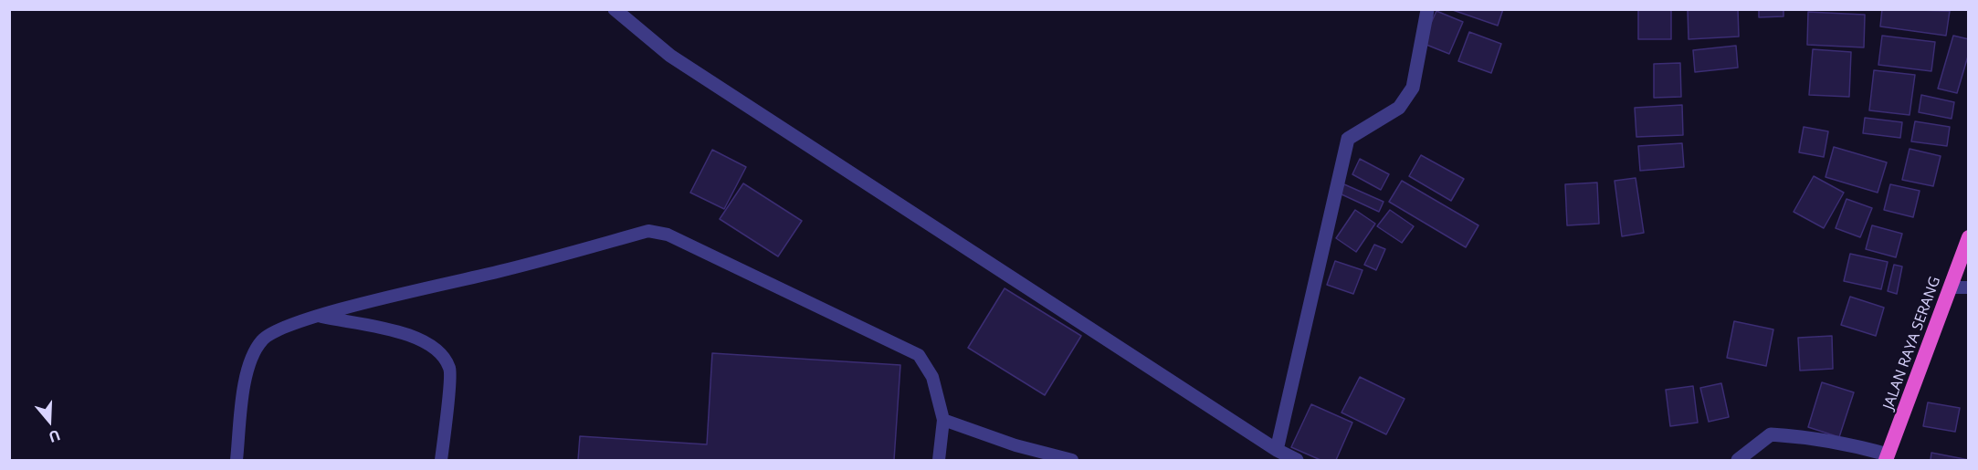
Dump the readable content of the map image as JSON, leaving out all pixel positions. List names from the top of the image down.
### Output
{
  "streets": {
    "highway": ["JALAN RAYA SERANG"]
  },
  "north": "bottom"
}
